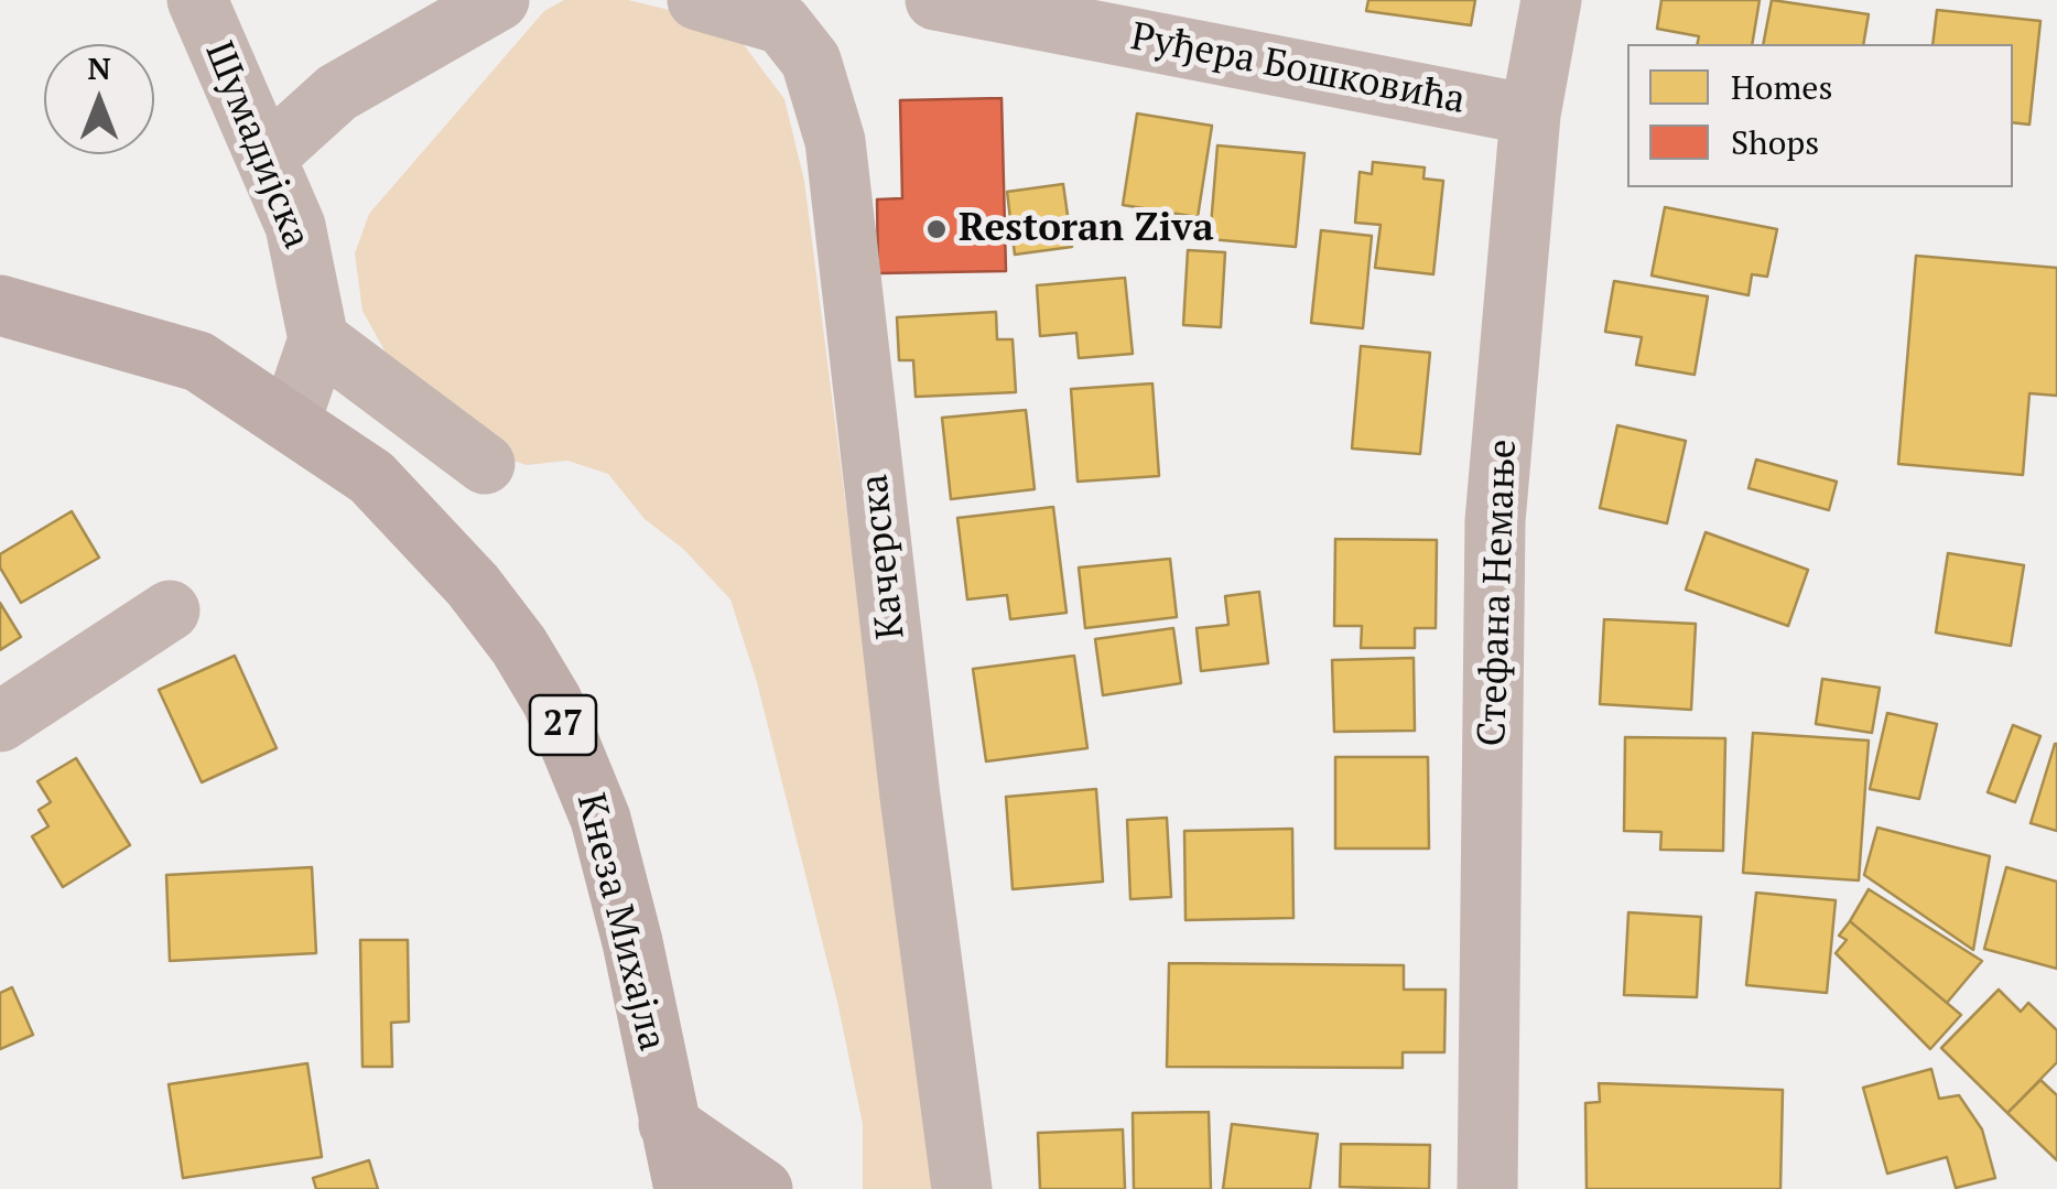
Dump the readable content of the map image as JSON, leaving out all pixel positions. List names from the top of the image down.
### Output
{
  "streets": {
    "main road": ["27", "Кнеза Михајла"],
    "street": [
      "Руђера Бошковића",
      "Шумадијска",
      "Качерска",
      "Стефана Немање"
    ]
  },
  "crossings": [
    ["Руђера Бошковића", "Стефана Немање"]
  ],
  "places": ["Restoran Ziva"],
  "legend": ["Homes", "Shops"],
  "north": "top"
}
